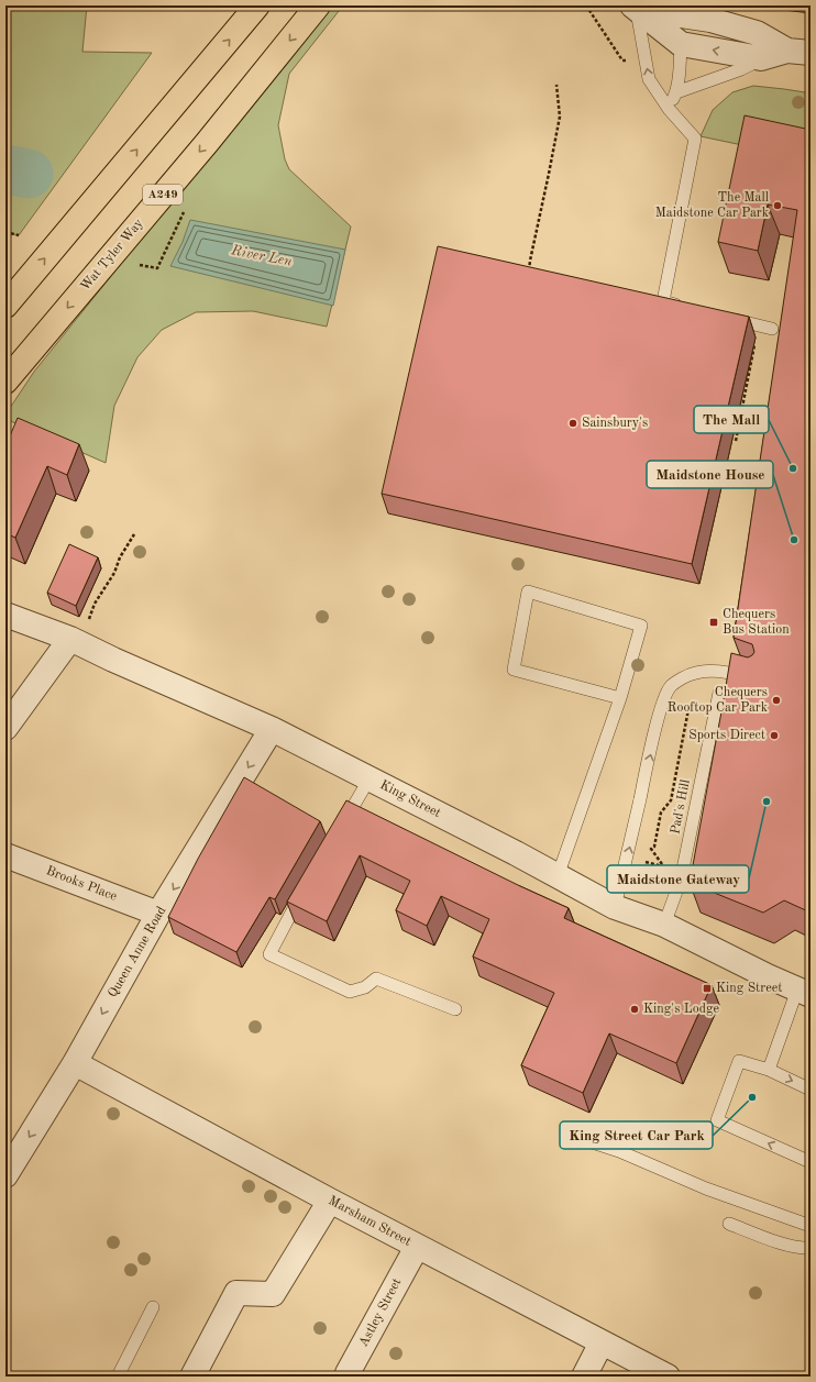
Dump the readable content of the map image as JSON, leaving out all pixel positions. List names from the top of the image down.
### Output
{
  "streets": {
    "highway": ["A249", "Wat Tyler Way"],
    "street": [
      "King Street",
      "Brooks Place",
      "Queen Anne Road",
      "Marsham Street",
      "Astley Street"
    ],
    "lane": ["Pad's Hill"]
  },
  "crossings": [
    ["King Street", "Pad's Hill"],
    ["King Street", "Queen Anne Road"],
    ["Brooks Place", "Queen Anne Road"],
    ["Queen Anne Road", "Marsham Street"],
    ["Marsham Street", "Astley Street"]
  ],
  "one_way": ["Queen Anne Road"],
  "water": ["River Len"],
  "places": {
    "other": [
      "The Mall Maidstone Car Park",
      "Sainsbury's",
      "The Mall",
      "Maidstone House",
      "Chequers Rooftop Car Park",
      "Sports Direct",
      "Maidstone Gateway",
      "King's Lodge",
      "King Street Car Park"
    ],
    "transit": ["Chequers Bus Station", "King Street"]
  }
}
